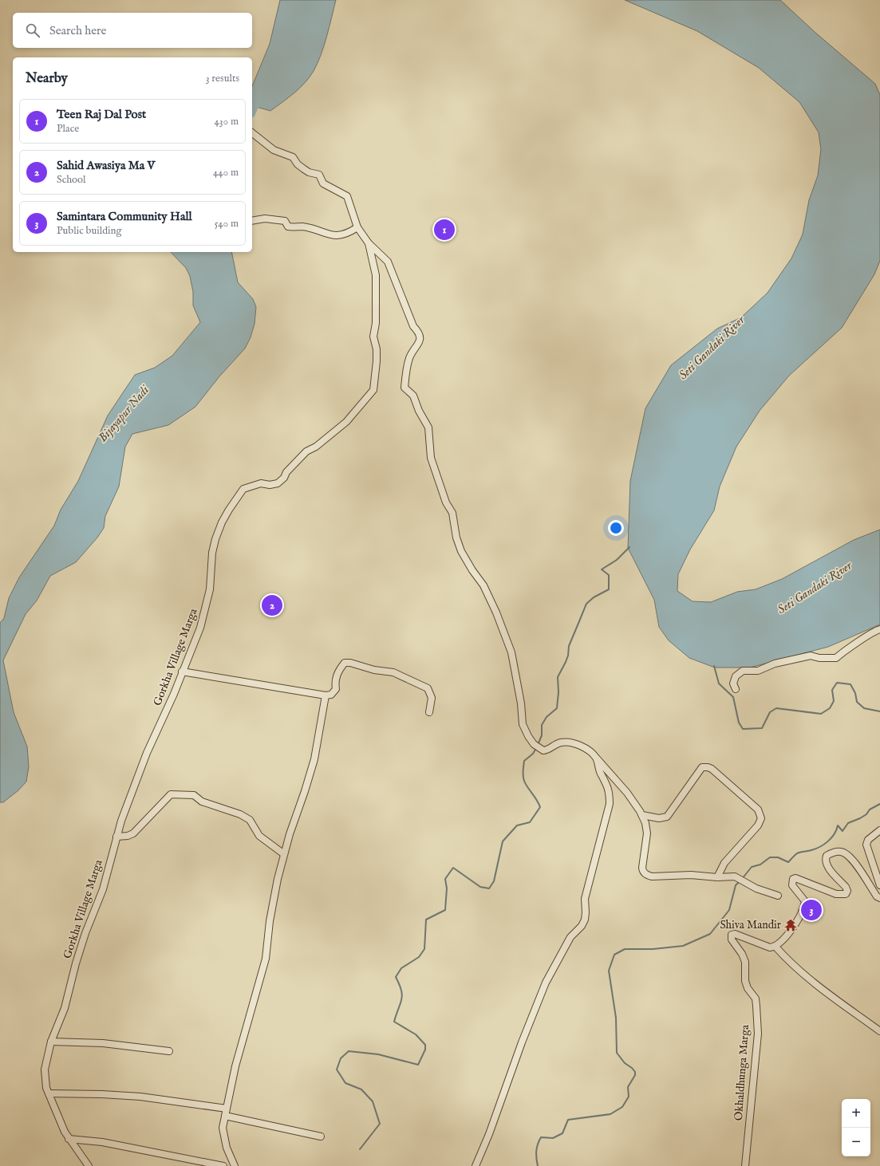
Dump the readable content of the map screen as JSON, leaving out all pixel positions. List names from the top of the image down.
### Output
{
  "streets": {
    "street": ["Gorkha Village Marga", "Okhaldhunga Marga"]
  },
  "water": ["Seti Gandaki River", "Bijayapur Nadi"],
  "places": {
    "temple": ["Shiva Mandir"]
  },
  "page": {
    "search": "Search here",
    "heading": ["Nearby", "3 results"],
    "list": [
      {
        "mark": "1",
        "name": "Teen Raj Dal Post",
        "note": "Place",
        "value": "430 m"
      },
      {
        "mark": "2",
        "name": "Sahid Awasiya Ma V",
        "note": "School",
        "value": "440 m"
      },
      {
        "mark": "3",
        "name": "Samintara Community Hall",
        "note": "Public building",
        "value": "540 m"
      }
    ],
    "pins": ["1", "2", "3"],
    "map_buttons": ["+", "−"]
  }
}
